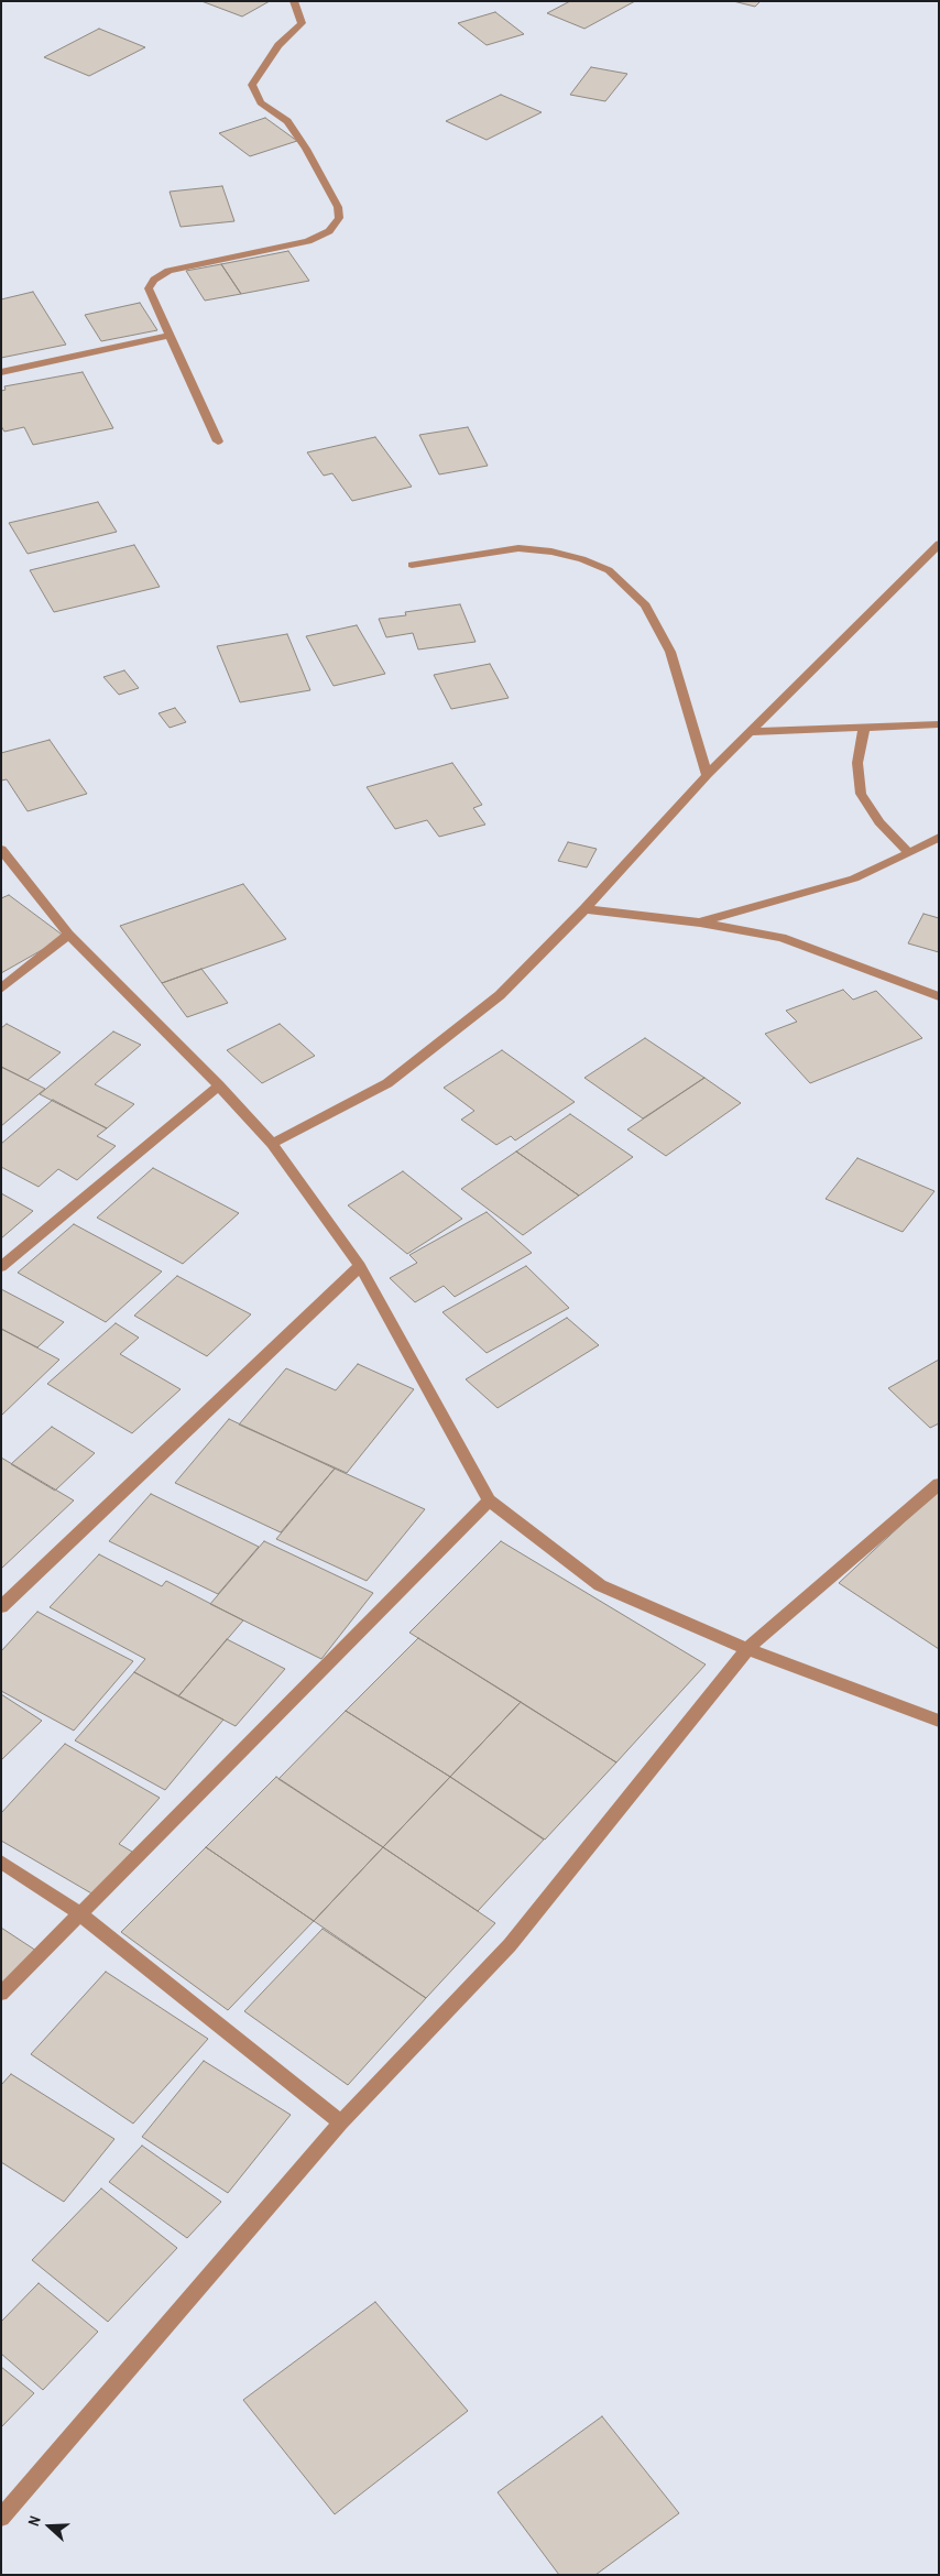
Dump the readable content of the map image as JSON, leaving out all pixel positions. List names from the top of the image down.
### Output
{
  "north": "left"
}
